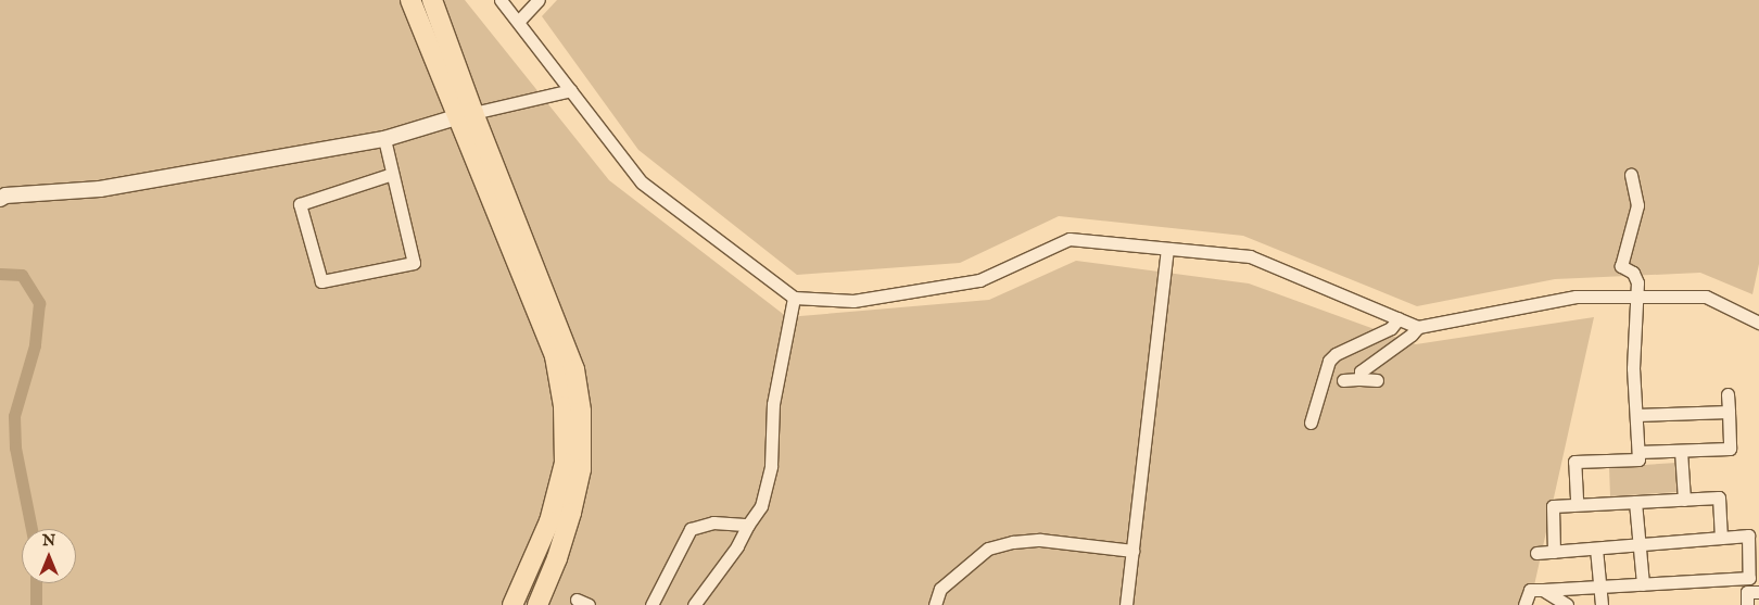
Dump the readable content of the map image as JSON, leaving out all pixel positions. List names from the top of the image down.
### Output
{
  "north": "top"
}
